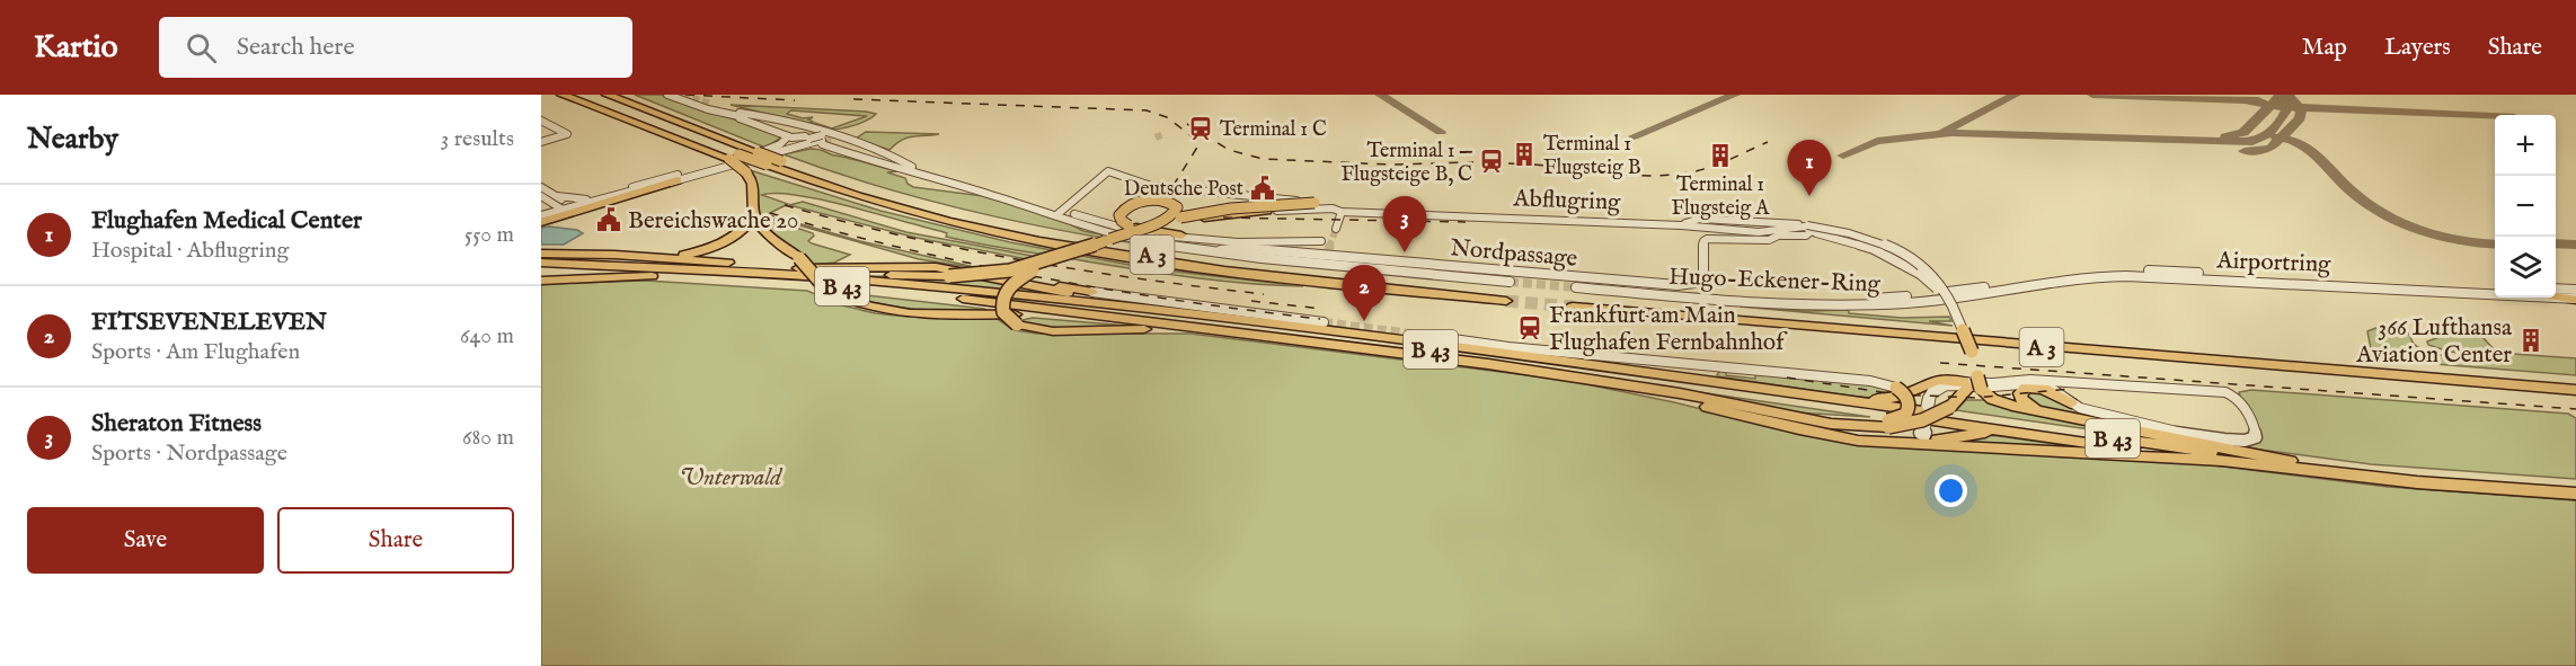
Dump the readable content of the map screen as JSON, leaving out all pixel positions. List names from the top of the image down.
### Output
{
  "streets": {
    "highway": ["A 3", "B 43"],
    "street": [
      "Abflugring",
      "Nordpassage",
      "Airportring",
      "Hugo-Eckener-Ring"
    ]
  },
  "crossings": [
    ["A 3", "Hugo-Eckener-Ring"],
    ["Airportring", "Hugo-Eckener-Ring"]
  ],
  "parks": ["Unterwald"],
  "places": {
    "station": ["Terminal 1 C", "Terminal 1 — Flugsteige B, C", "Frankfurt am Main Flughafen Fernbahnhof"],
    "building": ["Terminal 1 Flugsteig B", "Terminal 1 Flugsteig A", "366 Lufthansa Aviation Center"],
    "public building": ["Deutsche Post", "Bereichswache 20"]
  },
  "page": {
    "header": "Kartio",
    "search": "Search here",
    "nav": ["Map", "Layers", "Share"],
    "heading": ["Nearby", "3 results"],
    "map_buttons": ["+", "−"],
    "pins": ["1", "3", "2"],
    "list": [
      {
        "mark": "1",
        "name": "Flughafen Medical Center",
        "note": "Hospital · Abflugring",
        "value": "550 m"
      },
      {
        "mark": "2",
        "name": "FITSEVENELEVEN",
        "note": "Sports · Am Flughafen",
        "value": "640 m"
      },
      {
        "mark": "3",
        "name": "Sheraton Fitness",
        "note": "Sports · Nordpassage",
        "value": "680 m"
      }
    ],
    "buttons": ["Save", "Share"]
  }
}
